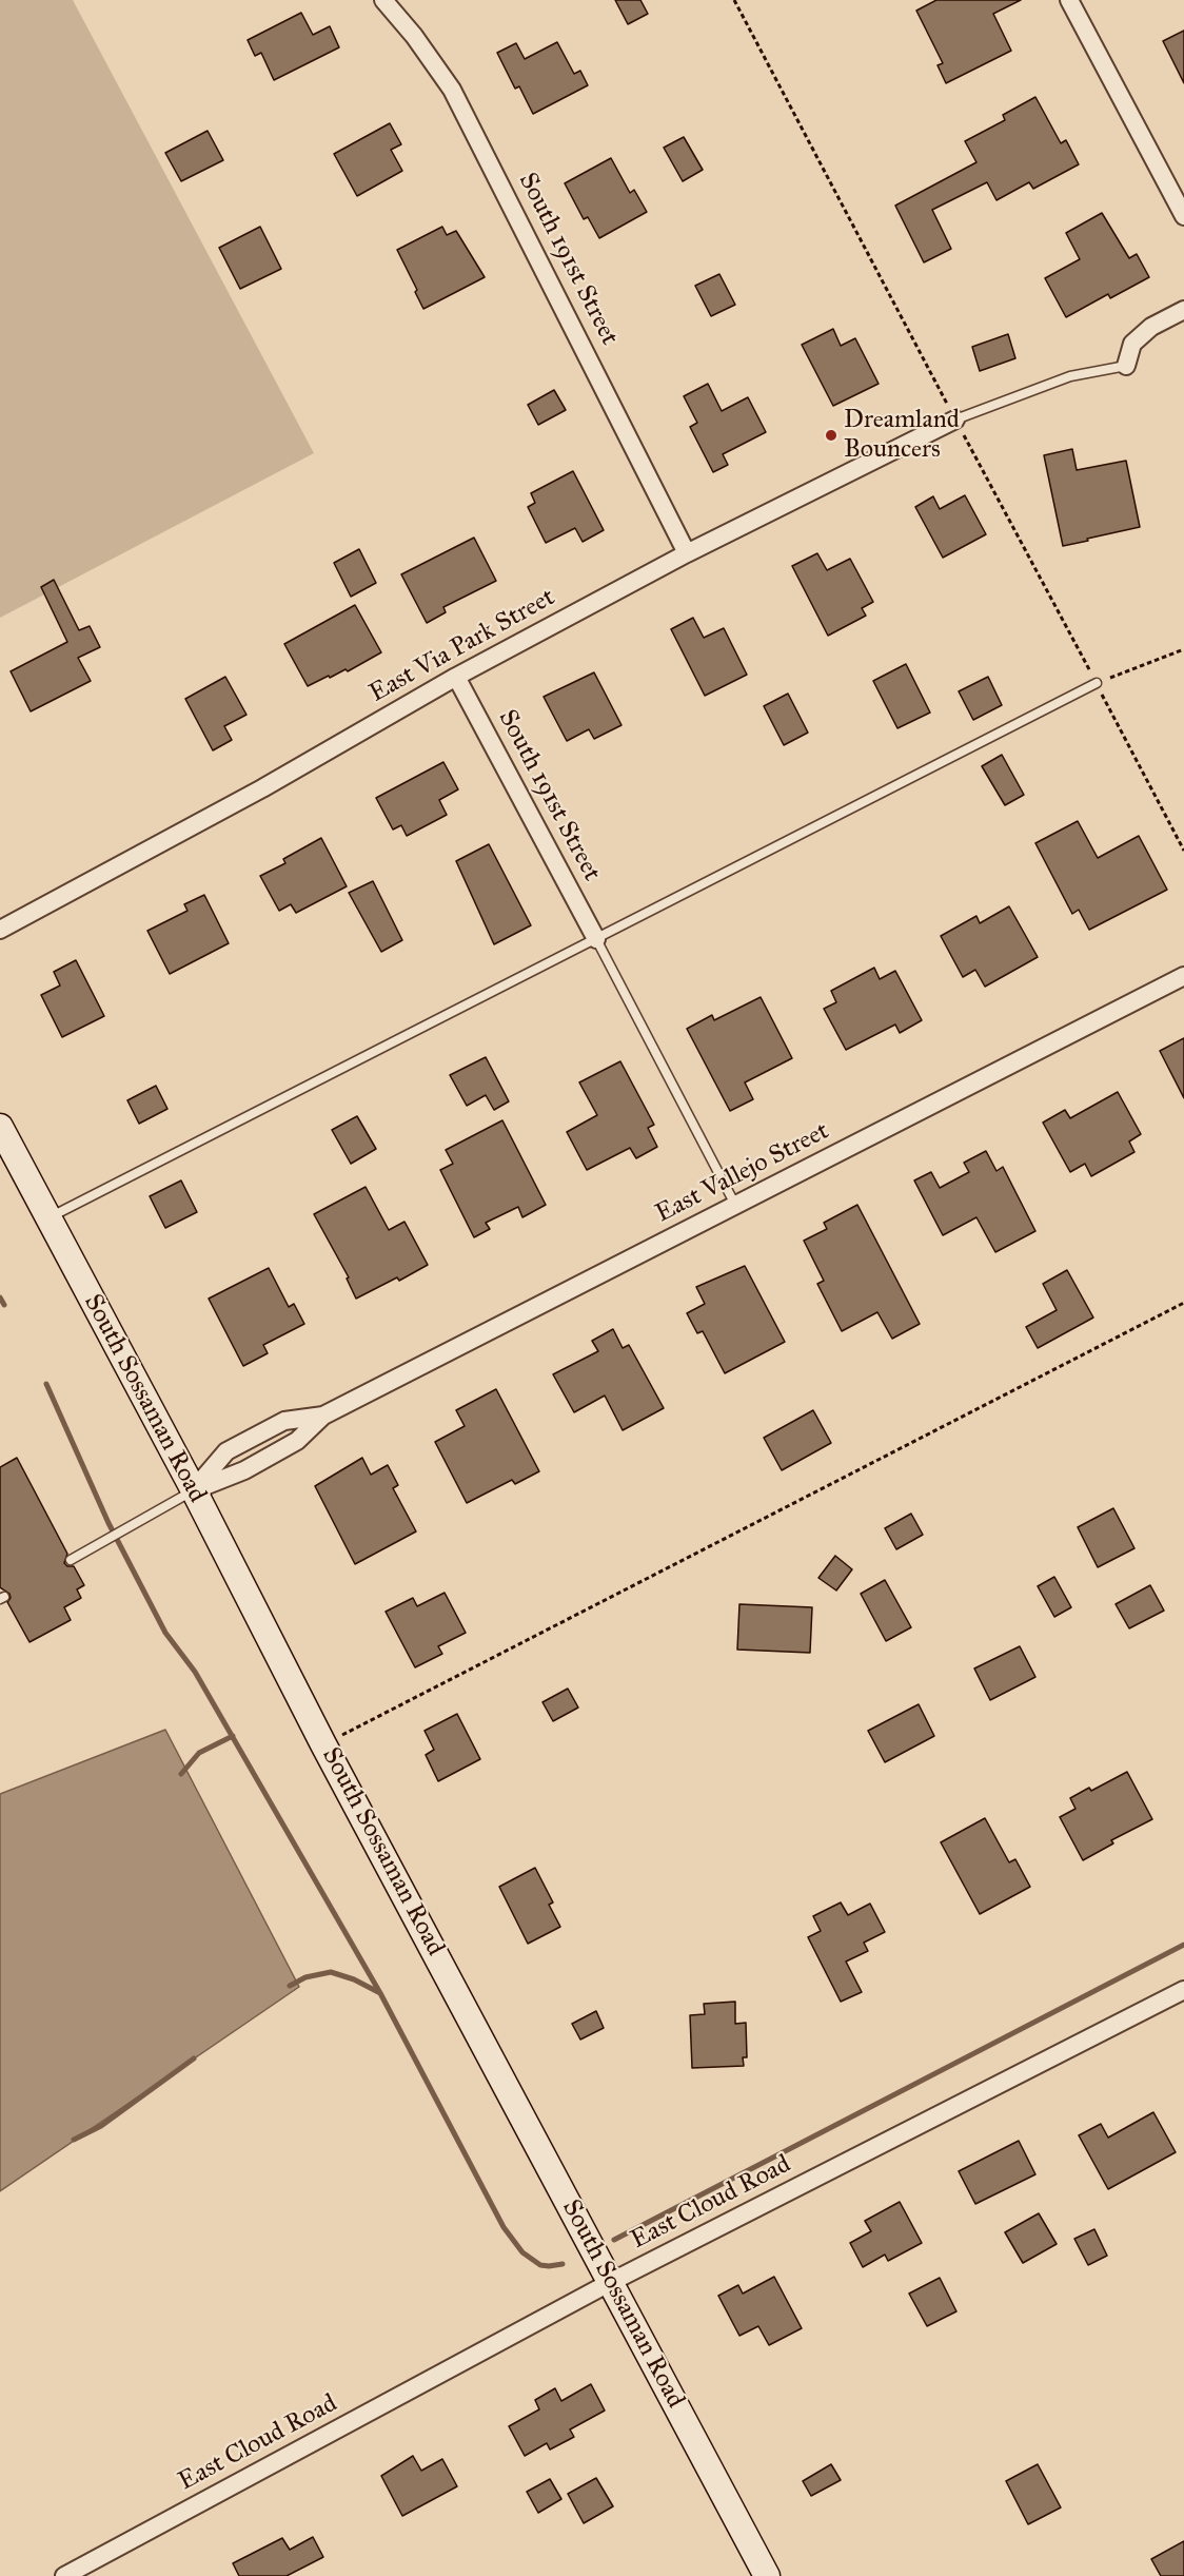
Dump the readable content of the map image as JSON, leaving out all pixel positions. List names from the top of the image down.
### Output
{
  "streets": {
    "main road": ["South Sossaman Road"],
    "street": [
      "South 191st Street",
      "East Via Park Street",
      "East Vallejo Street",
      "East Cloud Road"
    ]
  },
  "crossings": [
    ["South 191st Street", "East Via Park Street"],
    ["East Vallejo Street", "South Sossaman Road"],
    ["South Sossaman Road", "East Cloud Road"]
  ],
  "places": ["Dreamland Bouncers"]
}
